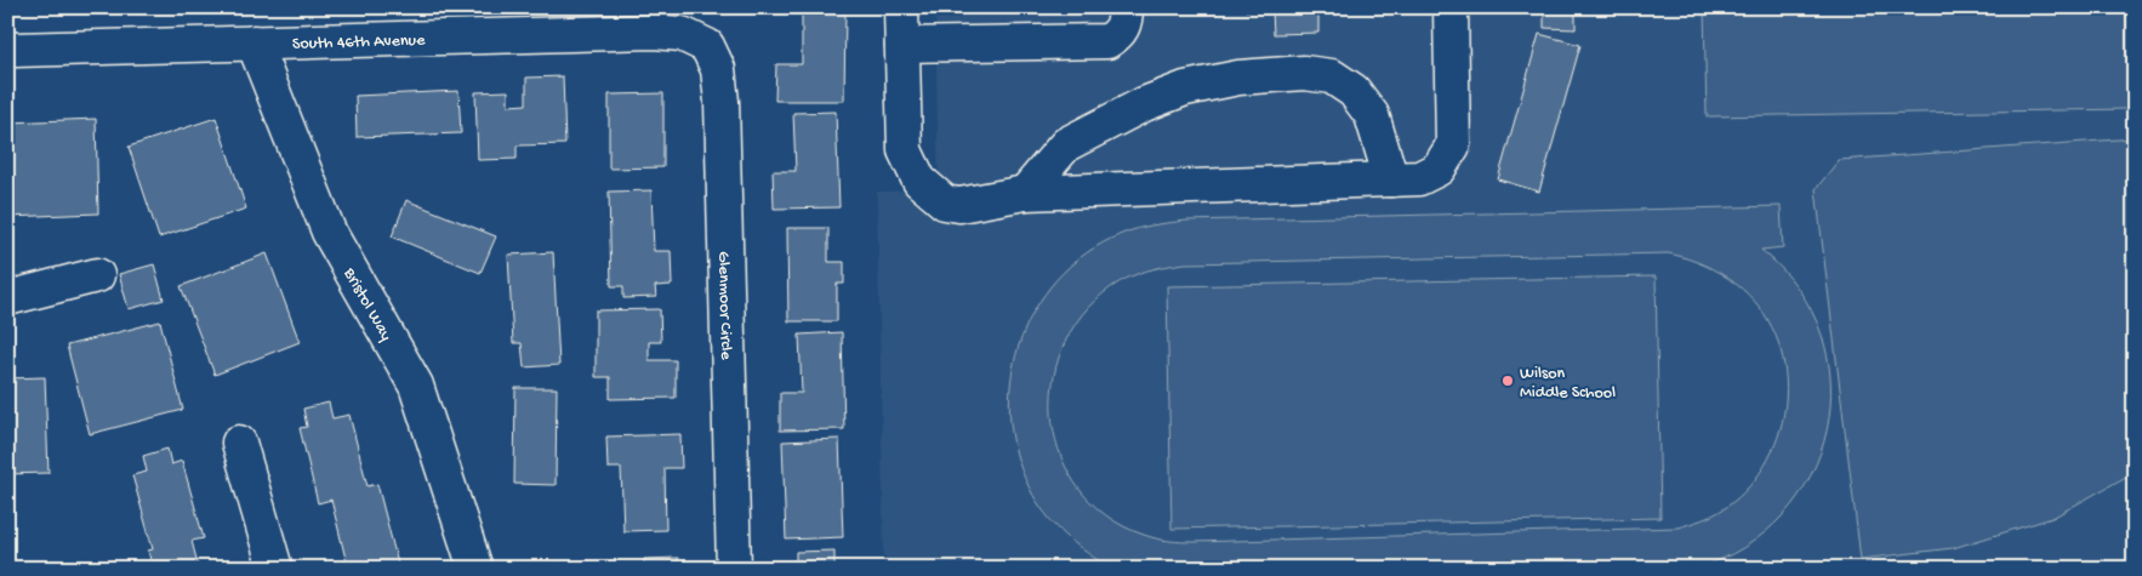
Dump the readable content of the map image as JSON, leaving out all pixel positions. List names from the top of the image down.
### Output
{
  "streets": {
    "street": ["South 46th Avenue", "Bristol Way", "Glenmoor Circle"]
  },
  "crossings": [
    ["South 46th Avenue", "Bristol Way"],
    ["South 46th Avenue", "Glenmoor Circle"]
  ],
  "places": ["Wilson Middle School"]
}
